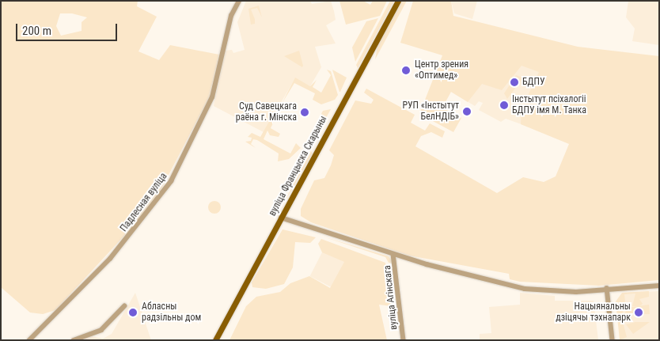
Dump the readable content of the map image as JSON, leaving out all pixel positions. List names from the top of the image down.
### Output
{
  "streets": {
    "main road": ["вуліца Францыска Скарыны"],
    "street": ["Падлесная вуліца", "вуліца Агінскага"]
  },
  "places": [
    "Центр зрения «Оптимед»",
    "БДПУ",
    "Інстытут псіхалогіі БДПУ імя М. Танка",
    "РУП «Інстытут БелНДІБ»",
    "Суд Савецкага раёна г. Мінска",
    "Абласны радзільны дом",
    "Нацыянальны дзіцячы тэхнапарк"
  ],
  "scale_bar": "200 m"
}
